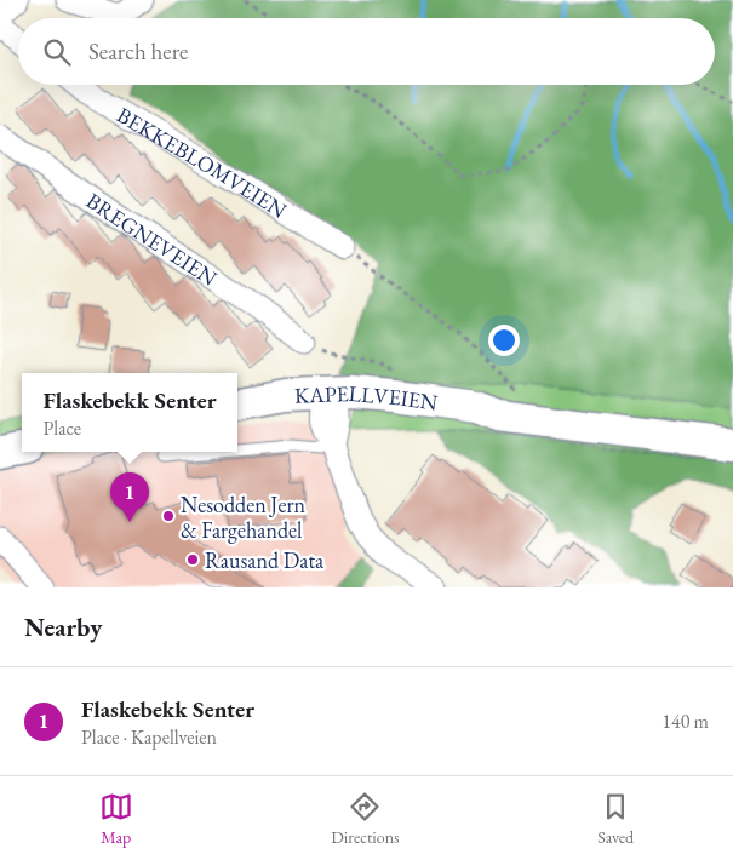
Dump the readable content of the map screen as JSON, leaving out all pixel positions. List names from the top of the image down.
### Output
{
  "streets": {
    "main road": ["KAPELLVEIEN"],
    "street": ["BEKKEBLOMVEIEN", "BREGNEVEIEN"]
  },
  "places": ["Nesodden Jern & Fargehandel", "Rausand Data"],
  "page": {
    "search": "Search here",
    "popup": ["Flaskebekk Senter", "Place"],
    "pins": "1",
    "heading": "Nearby",
    "list": [
      {
        "mark": "1",
        "name": "Flaskebekk Senter",
        "note": "Place · Kapellveien",
        "value": "140 m"
      }
    ],
    "nav": ["Map", "Directions", "Saved"]
  }
}
